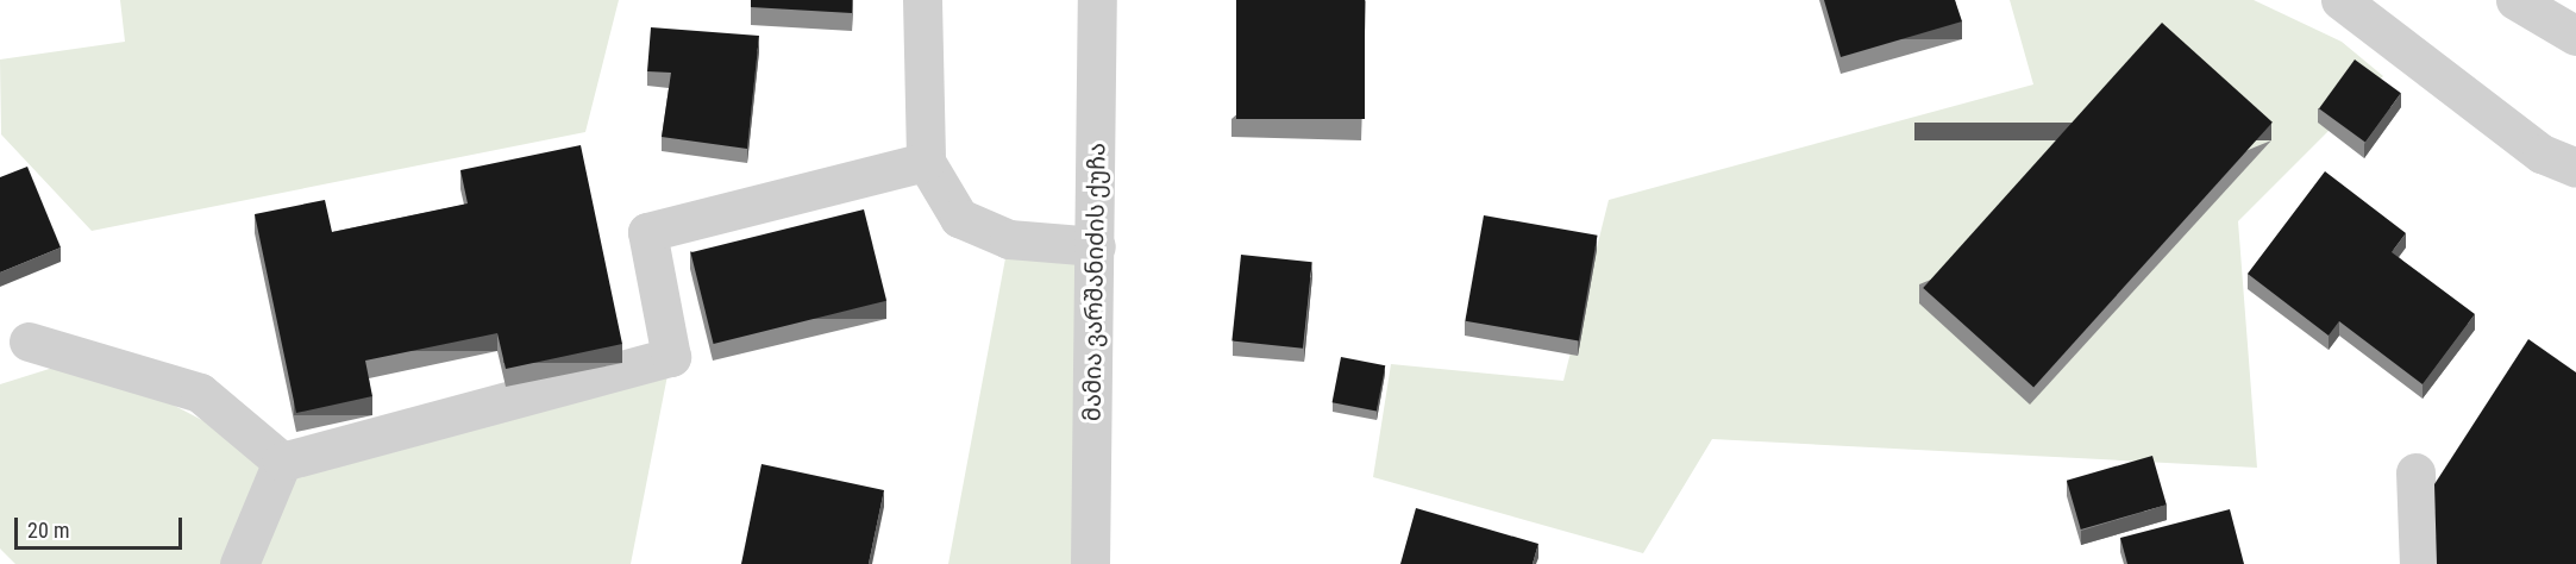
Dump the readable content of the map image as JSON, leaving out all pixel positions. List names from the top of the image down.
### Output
{
  "streets": {
    "street": ["მამია ვარშანიძის ქუჩა"]
  },
  "scale_bar": "20 m"
}
